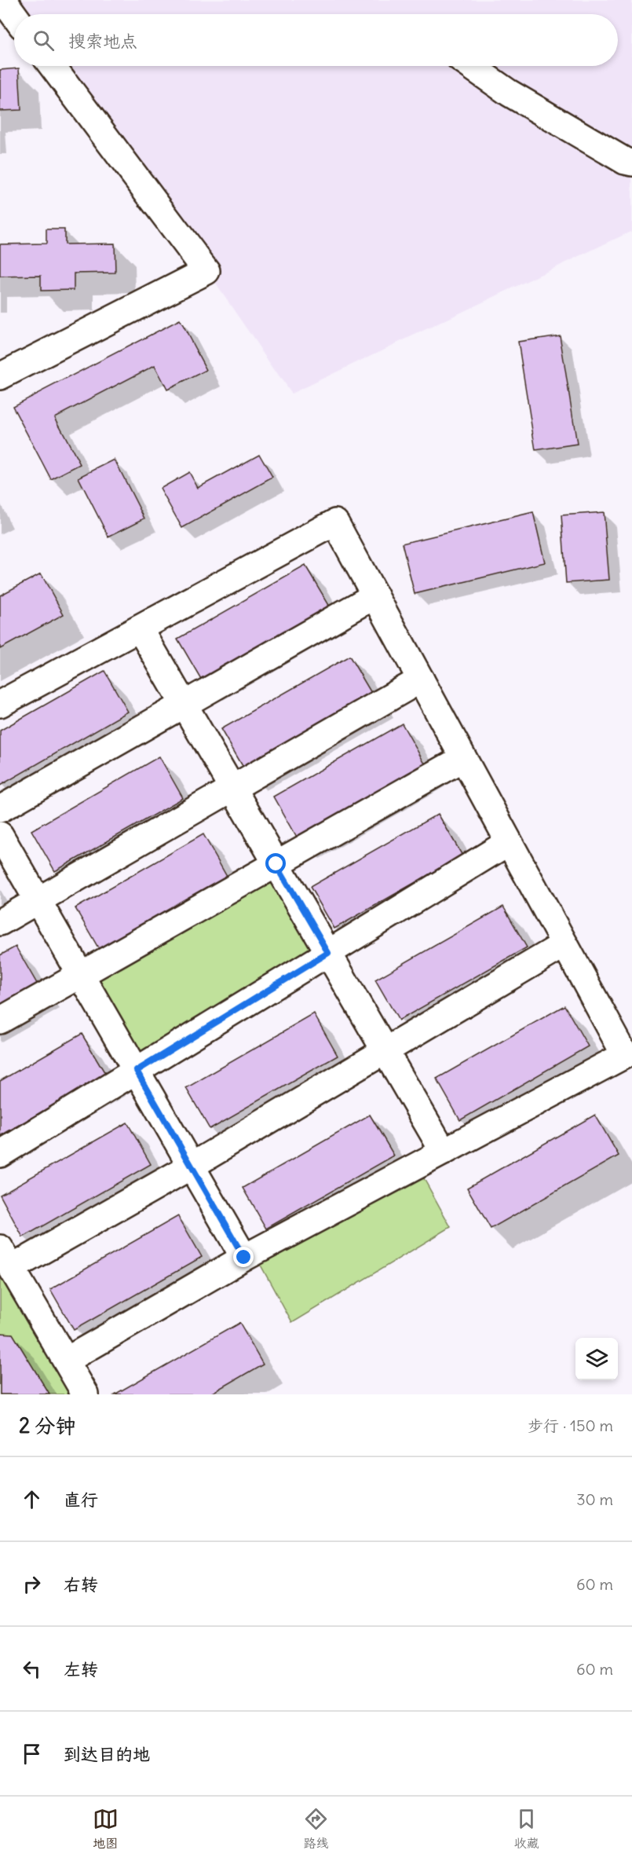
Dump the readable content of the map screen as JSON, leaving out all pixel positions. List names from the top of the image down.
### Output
{
  "page": {
    "search": "搜索地点",
    "heading": ["2 分钟", "步行 · 150 m"],
    "list": [
      ["直行", "30 m"],
      ["右转", "60 m"],
      ["左转", "60 m"],
      "到达目的地"
    ],
    "nav": ["地图", "路线", "收藏"]
  }
}
